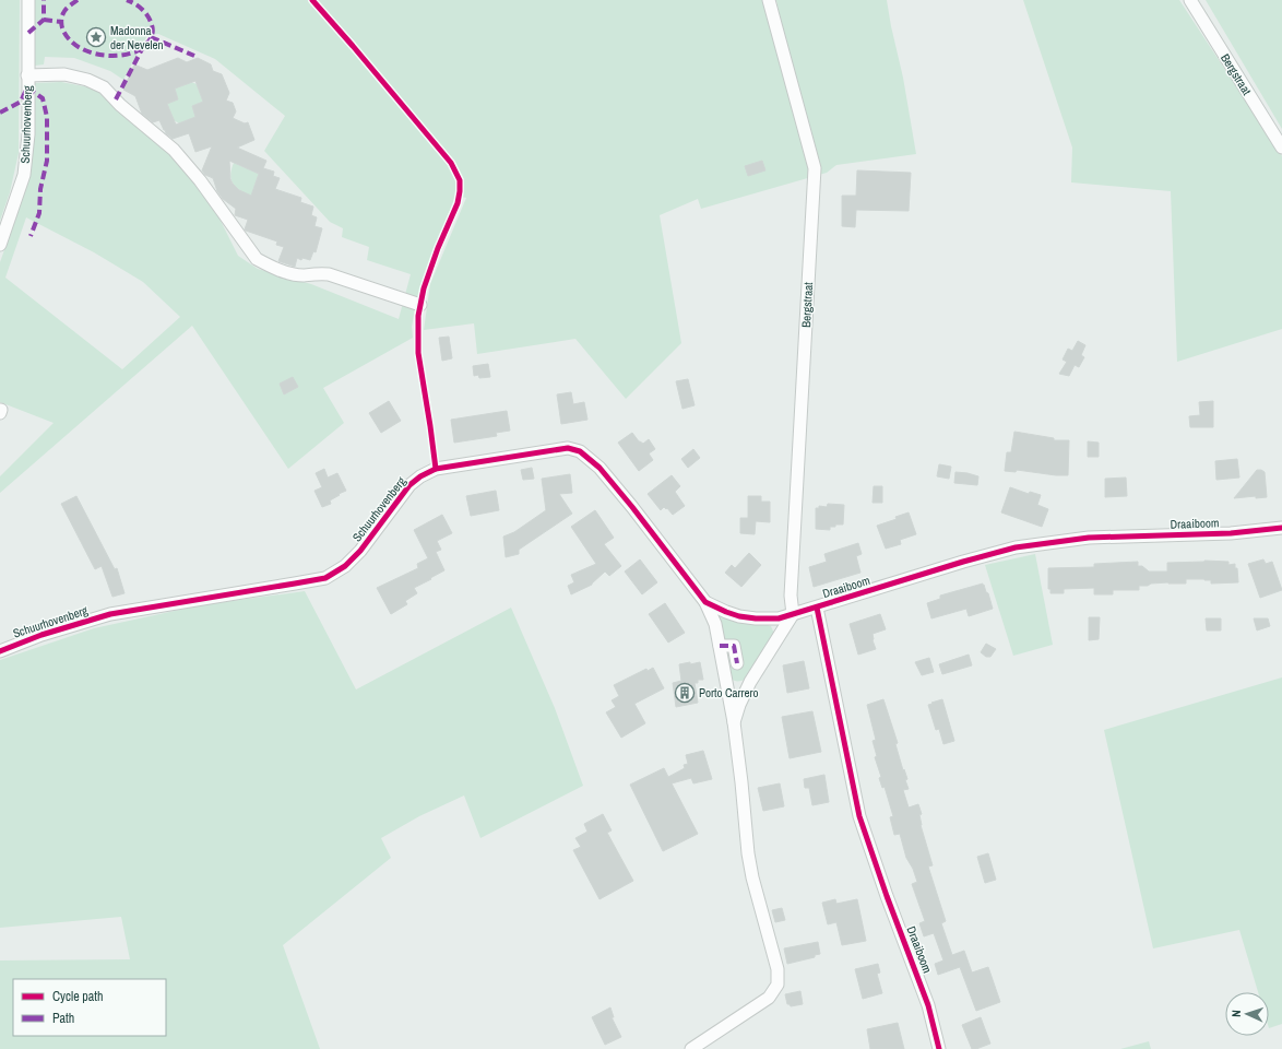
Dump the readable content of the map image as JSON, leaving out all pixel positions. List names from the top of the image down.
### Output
{
  "streets": {
    "street": ["Bergstraat", "Schuurhovenberg", "Draaiboom"]
  },
  "crossings": [
    ["Bergstraat", "Schuurhovenberg"],
    ["Schuurhovenberg", "Draaiboom"]
  ],
  "places": {
    "place": ["Madonna der Nevelen"],
    "building": ["Porto Carrero"]
  },
  "legend": ["Cycle path", "Path"],
  "north": "left"
}
